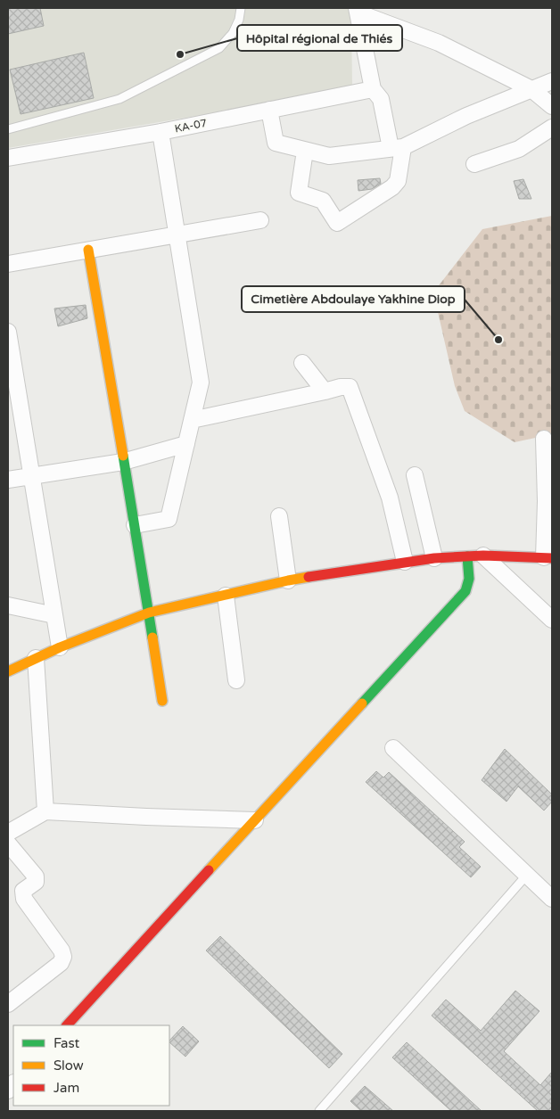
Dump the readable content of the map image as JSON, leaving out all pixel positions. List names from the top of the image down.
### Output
{
  "streets": {
    "street": ["KA-07"]
  },
  "places": ["Hôpital régional de Thiés", "Cimetière Abdoulaye Yakhine Diop"],
  "legend": ["Fast", "Slow", "Jam"]
}
